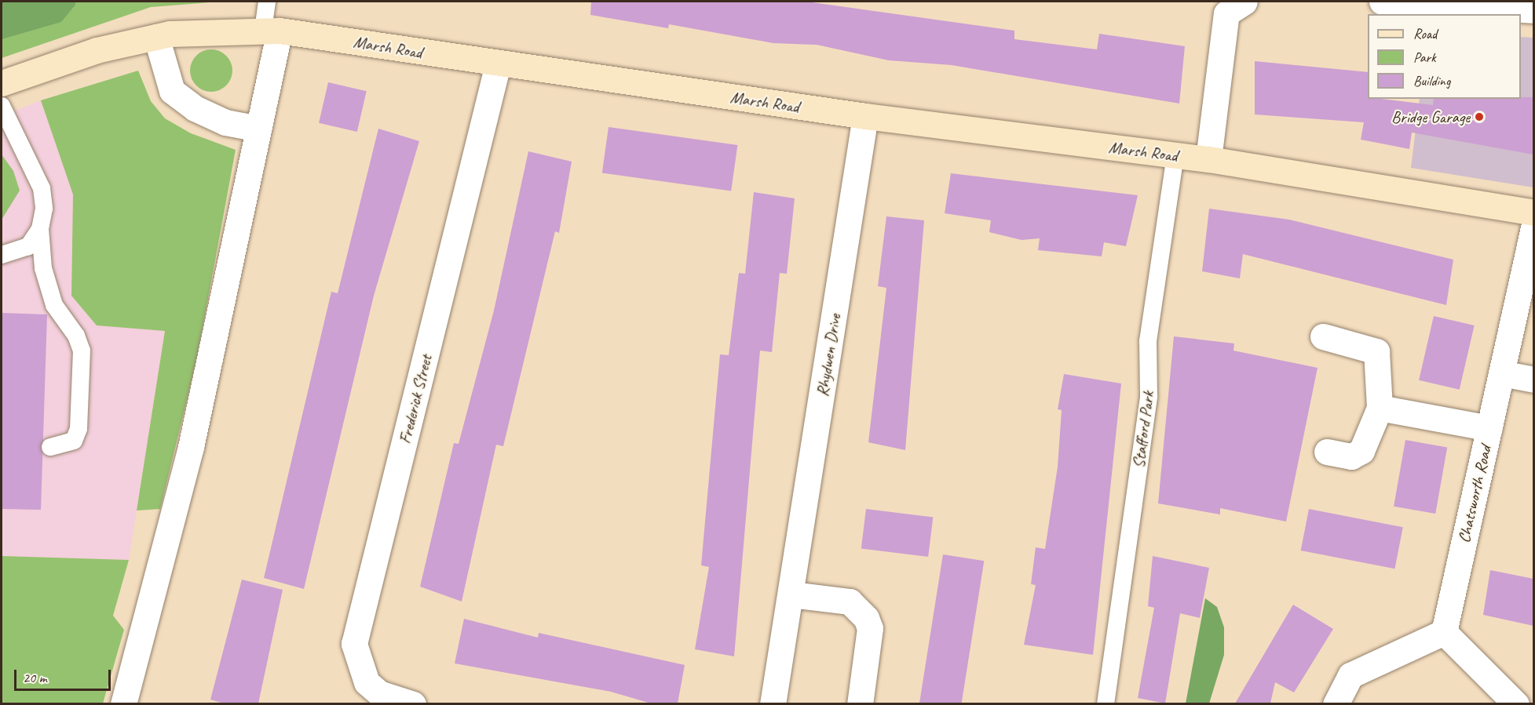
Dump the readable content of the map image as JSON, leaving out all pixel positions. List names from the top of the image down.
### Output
{
  "streets": {
    "street": [
      "Marsh Road",
      "Rhydwen Drive",
      "Frederick Street",
      "Chatsworth Road"
    ],
    "lane": ["Stafford Park"]
  },
  "crossings": [
    ["Marsh Road", "Rhydwen Drive"],
    ["Marsh Road", "Frederick Street"],
    ["Marsh Road", "Stafford Park"]
  ],
  "places": ["Bridge Garage"],
  "legend": ["Road", "Park", "Building"],
  "scale_bar": "20 m"
}
